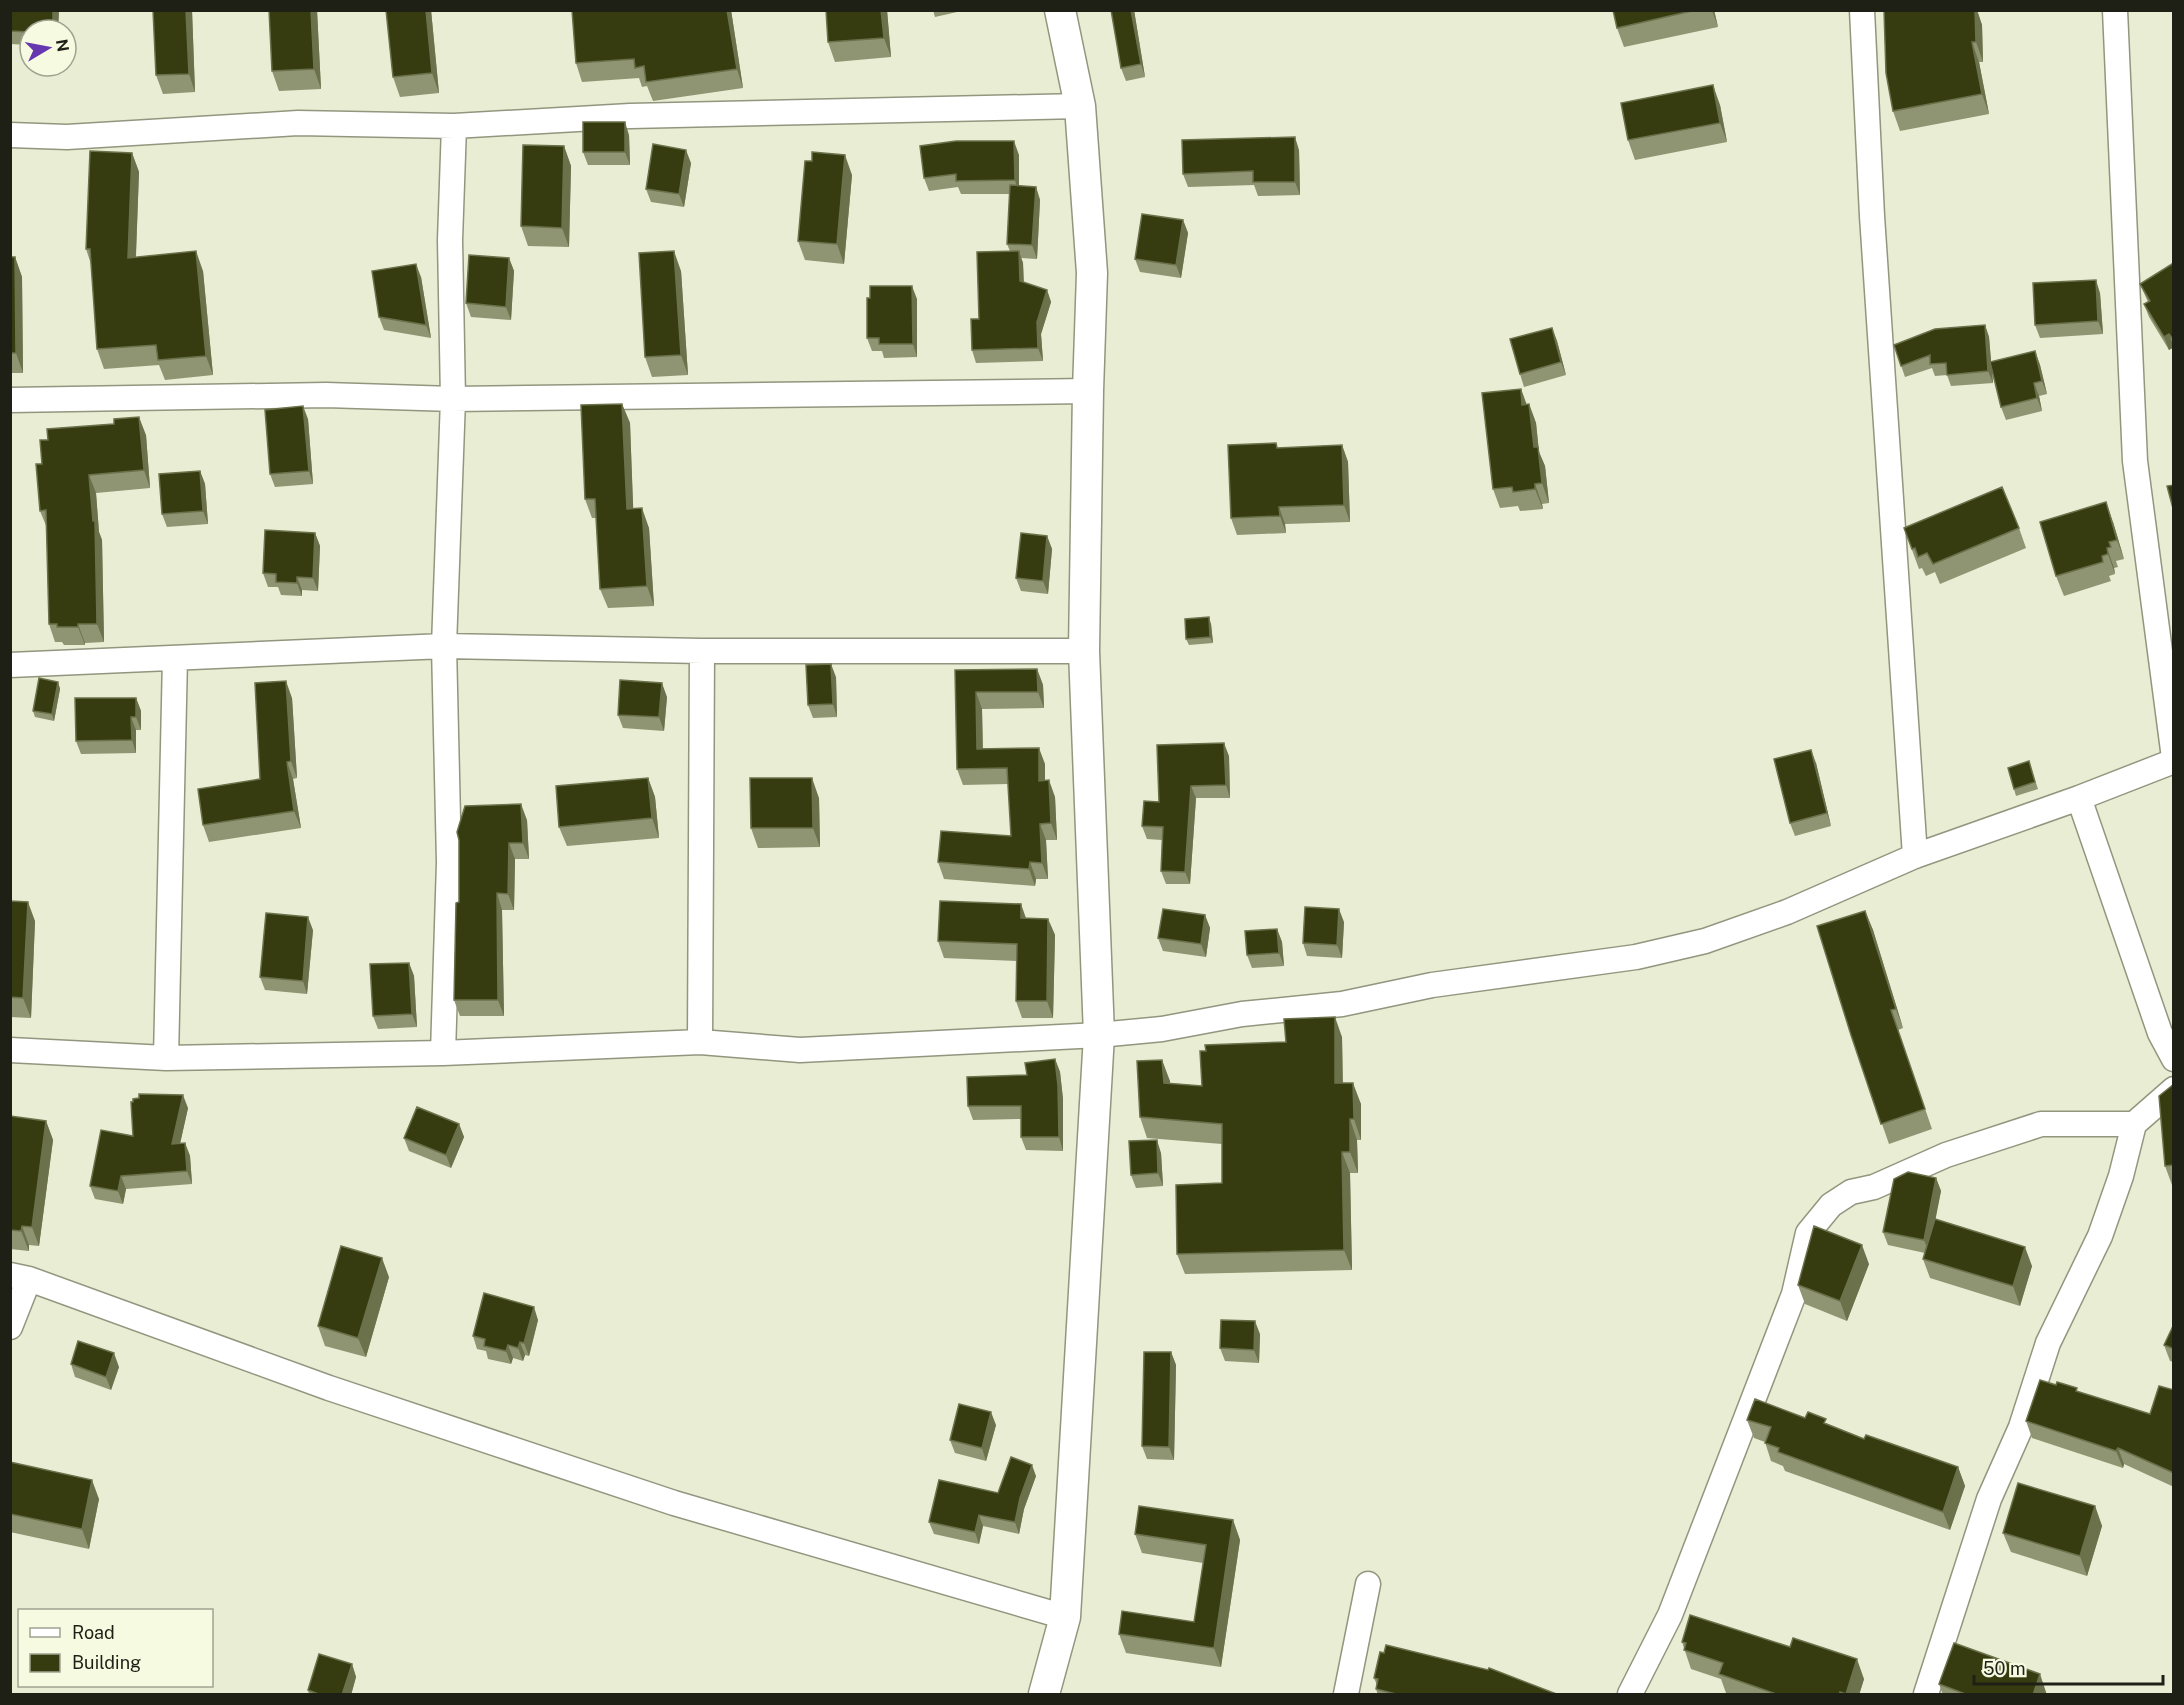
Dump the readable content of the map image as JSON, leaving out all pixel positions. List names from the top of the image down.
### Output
{
  "legend": ["Road", "Building"],
  "scale_bar": "50 m",
  "north": "right"
}
